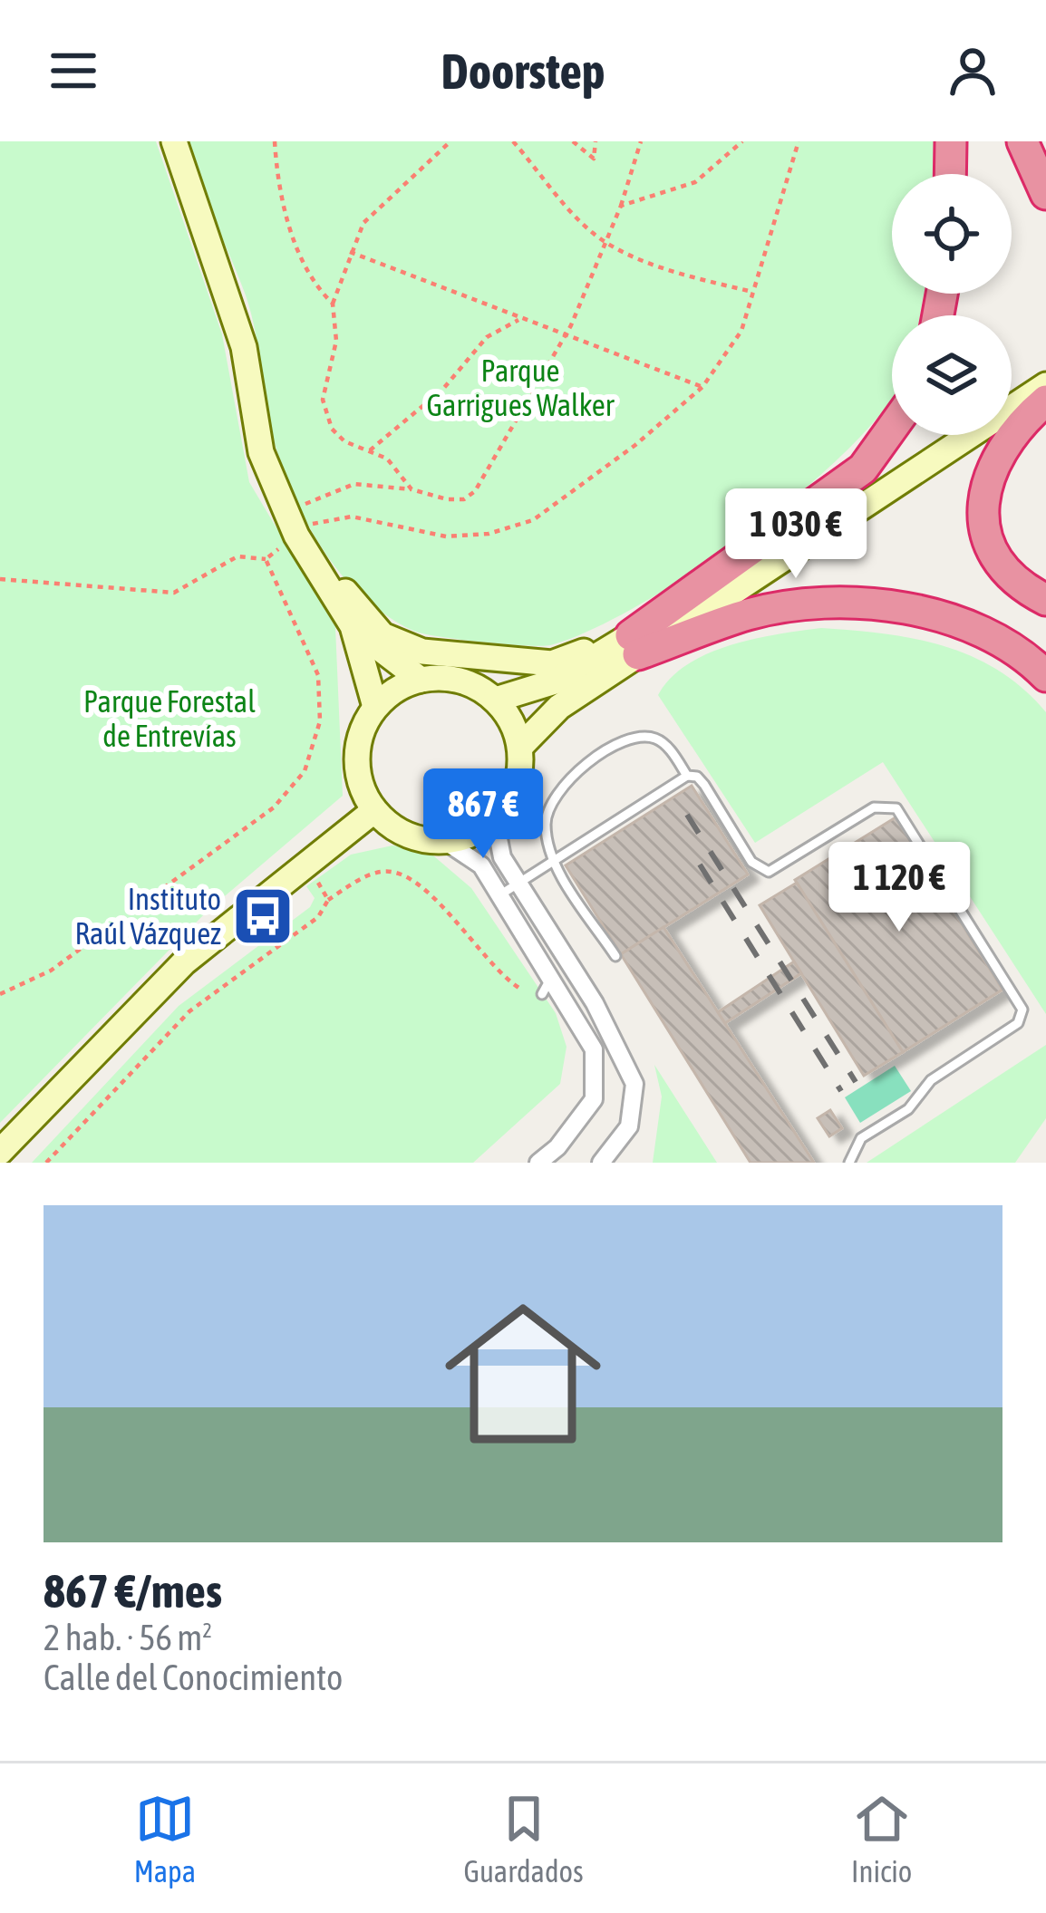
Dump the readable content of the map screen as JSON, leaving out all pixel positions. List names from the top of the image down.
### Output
{
  "parks": ["Parque Garrigues Walker", "Parque Forestal de Entrevías"],
  "places": {
    "bus stop": ["Instituto Raúl Vázquez"]
  },
  "page": {
    "header": "Doorstep",
    "price": ["1 030 €", "867 €", "1 120 €"],
    "list": [
      {
        "name": "867 €/mes",
        "note": "2 hab. · 56 m² · Calle del Conocimiento"
      }
    ],
    "tabs": ["Mapa", "Guardados", "Inicio"]
  }
}
